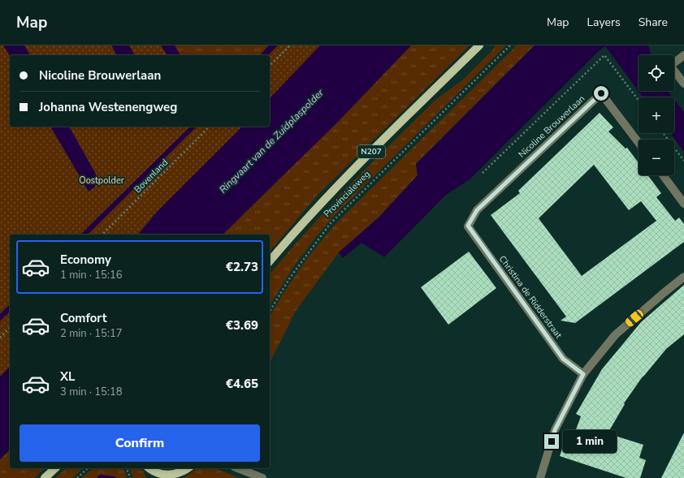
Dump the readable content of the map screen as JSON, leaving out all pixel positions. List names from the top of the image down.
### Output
{
  "streets": {
    "main road": ["N207", "Provincialeweg"],
    "street": ["Nicoline Brouwerlaan", "Christina de Ridderstraat"],
    "path": ["Bovenland"]
  },
  "crossings": [
    ["Nicoline Brouwerlaan", "Christina de Ridderstraat"]
  ],
  "water": ["Ringvaart van de Zuidplaspolder"],
  "parks": ["Oostpolder"],
  "page": {
    "header": "Map",
    "nav": ["Map", "Layers", "Share"],
    "map_buttons": ["+", "−"],
    "banner": ["Nicoline Brouwerlaan", "Johanna Westenengweg"],
    "list": [
      {
        "name": "Economy",
        "note": "1 min · 15:16",
        "value": "€2.73"
      },
      {
        "name": "Comfort",
        "note": "2 min · 15:17",
        "value": "€3.69"
      },
      {
        "name": "XL",
        "note": "3 min · 15:18",
        "value": "€4.65"
      }
    ],
    "buttons": "Confirm",
    "bubble": "1 min"
  }
}
